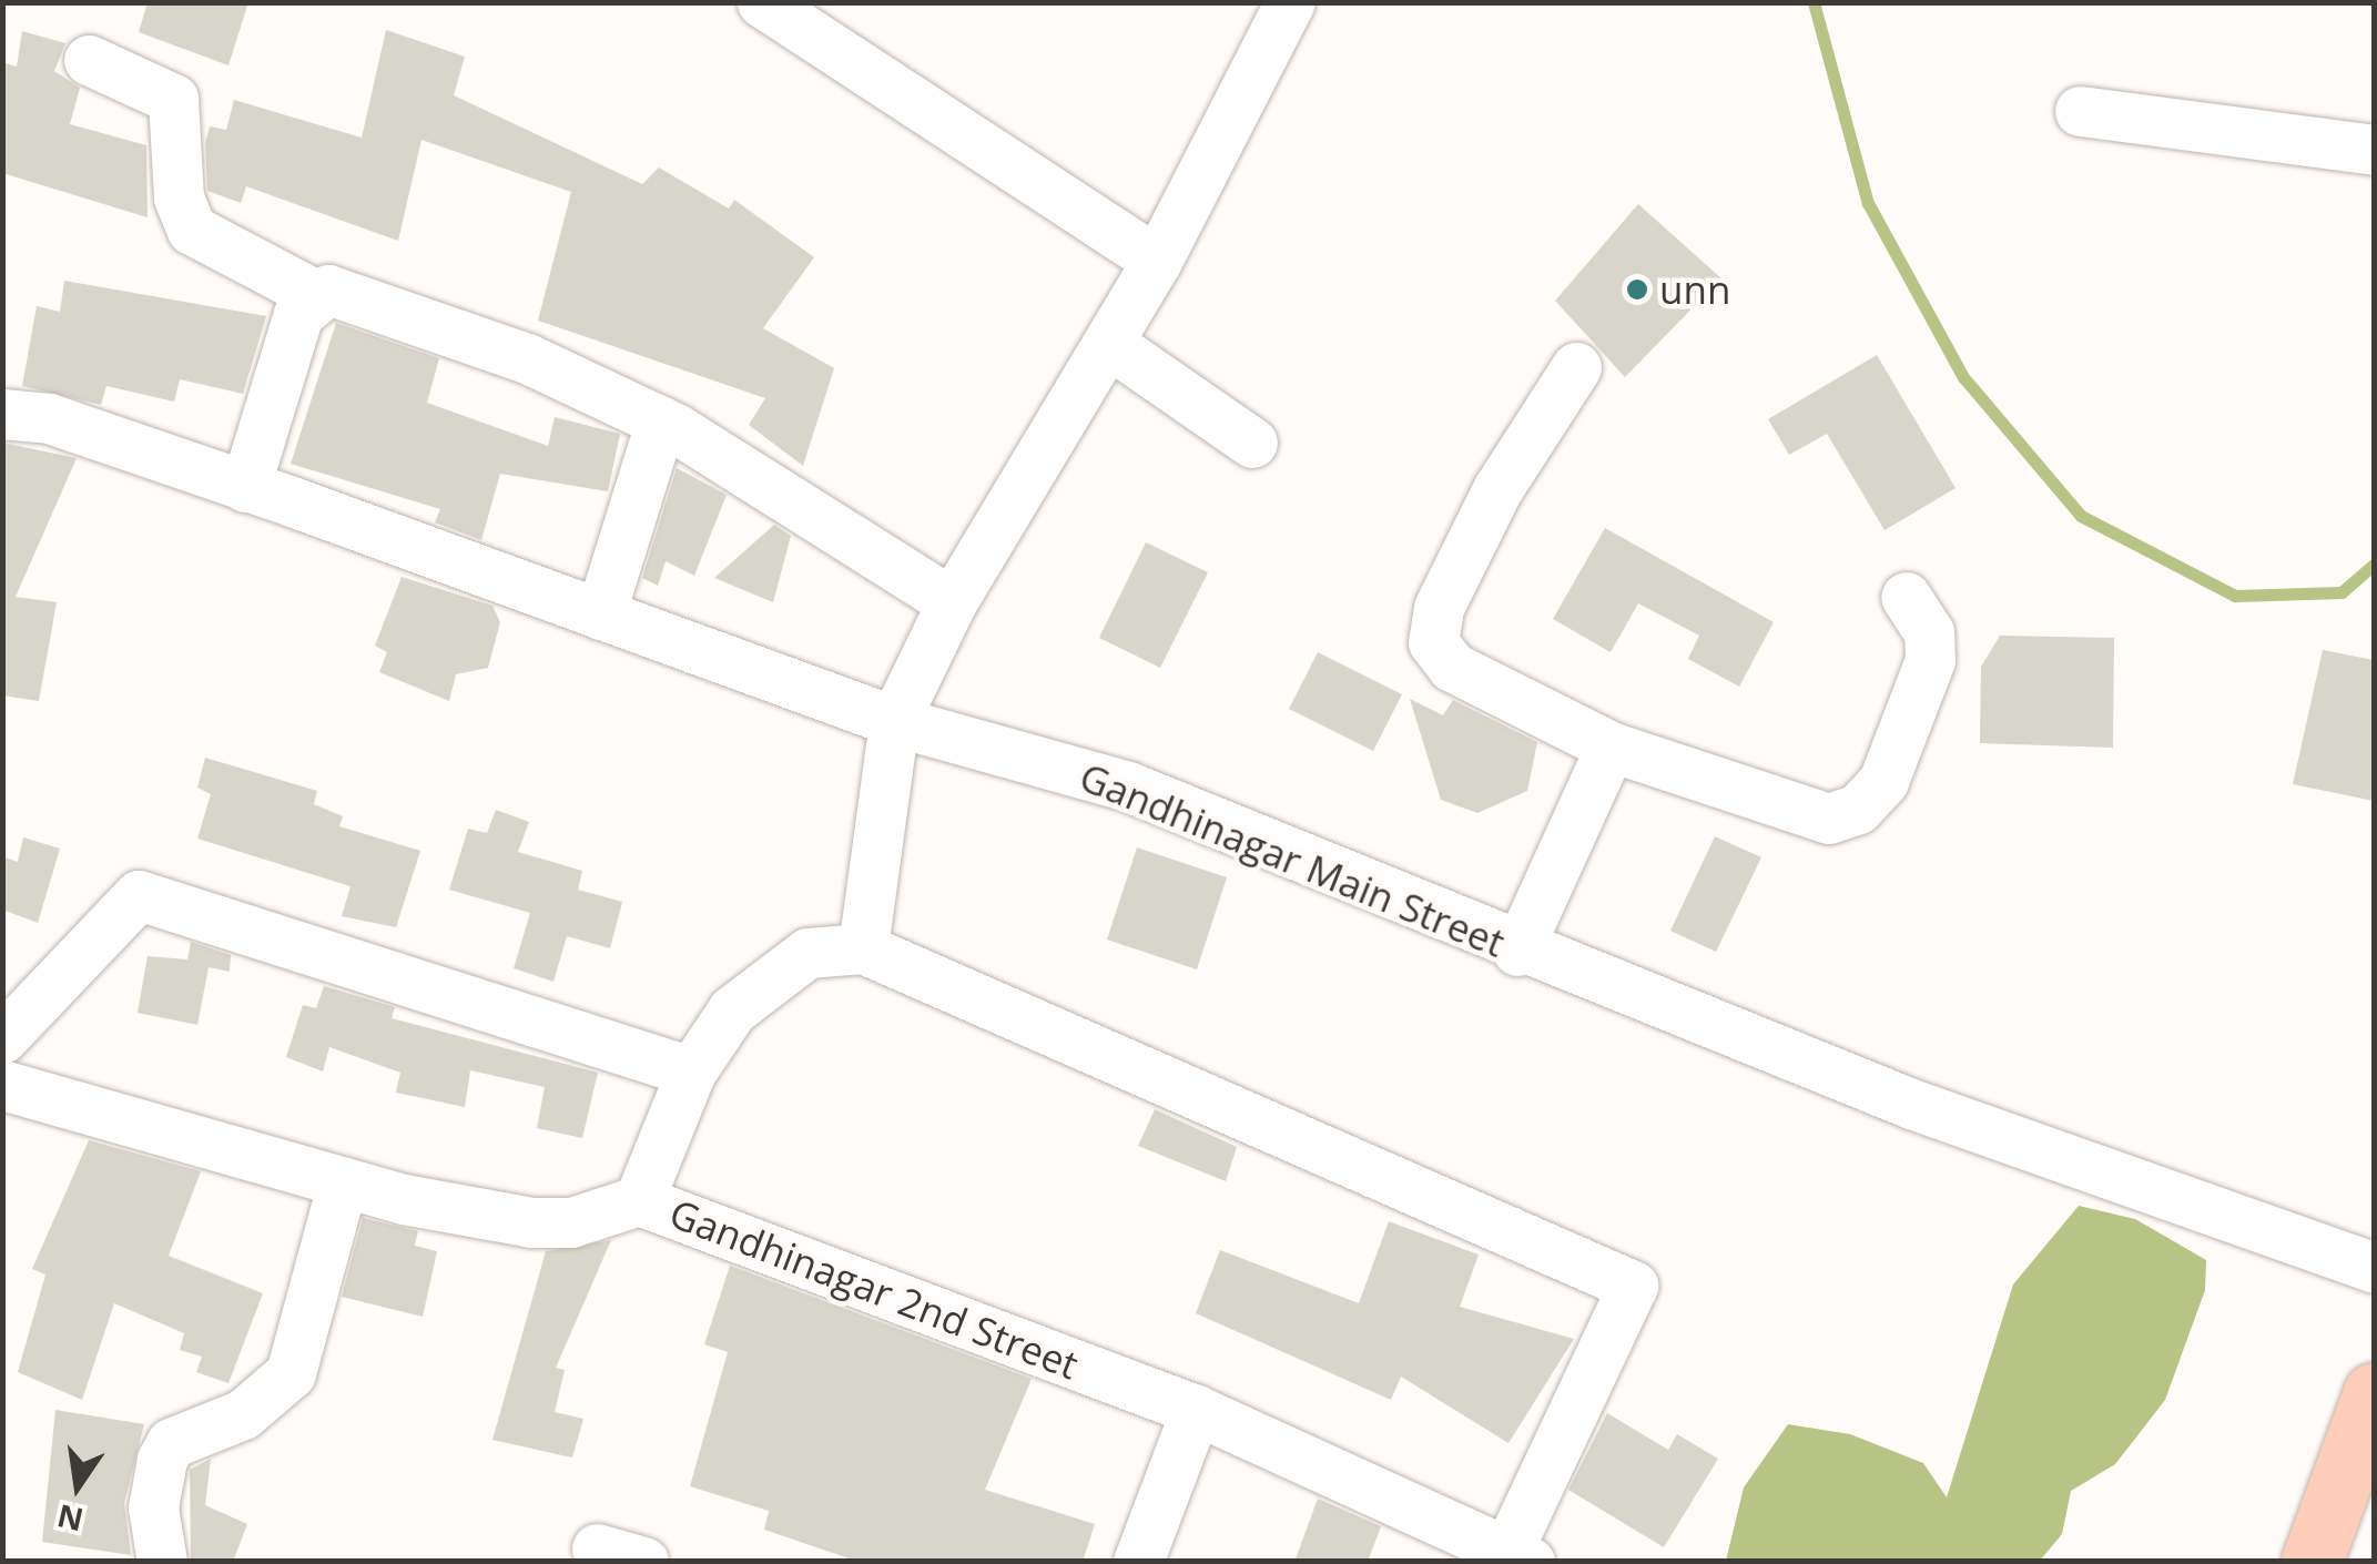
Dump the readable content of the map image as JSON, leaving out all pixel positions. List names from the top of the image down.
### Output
{
  "streets": {
    "street": ["Gandhinagar Main Street", "Gandhinagar 2nd Street"]
  },
  "places": ["unn"],
  "north": "bottom"
}
